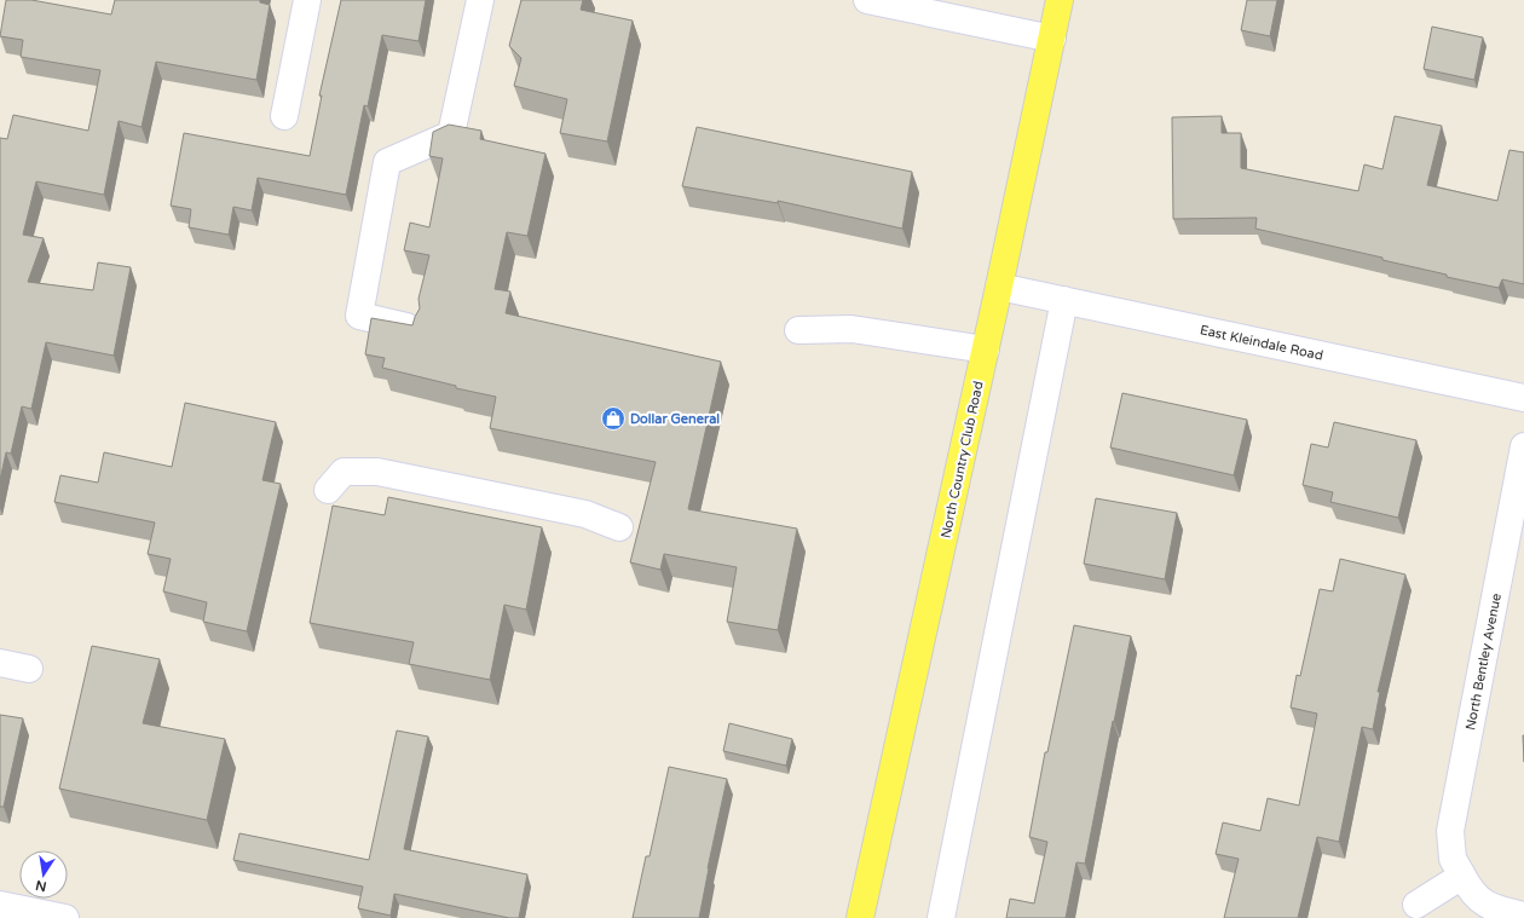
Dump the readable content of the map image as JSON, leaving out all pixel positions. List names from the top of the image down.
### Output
{
  "streets": {
    "main road": ["North Country Club Road"],
    "street": ["East Kleindale Road", "North Bentley Avenue"]
  },
  "crossings": [
    ["East Kleindale Road", "North Country Club Road"]
  ],
  "places": {
    "shop": ["Dollar General"]
  },
  "north": "bottom"
}
